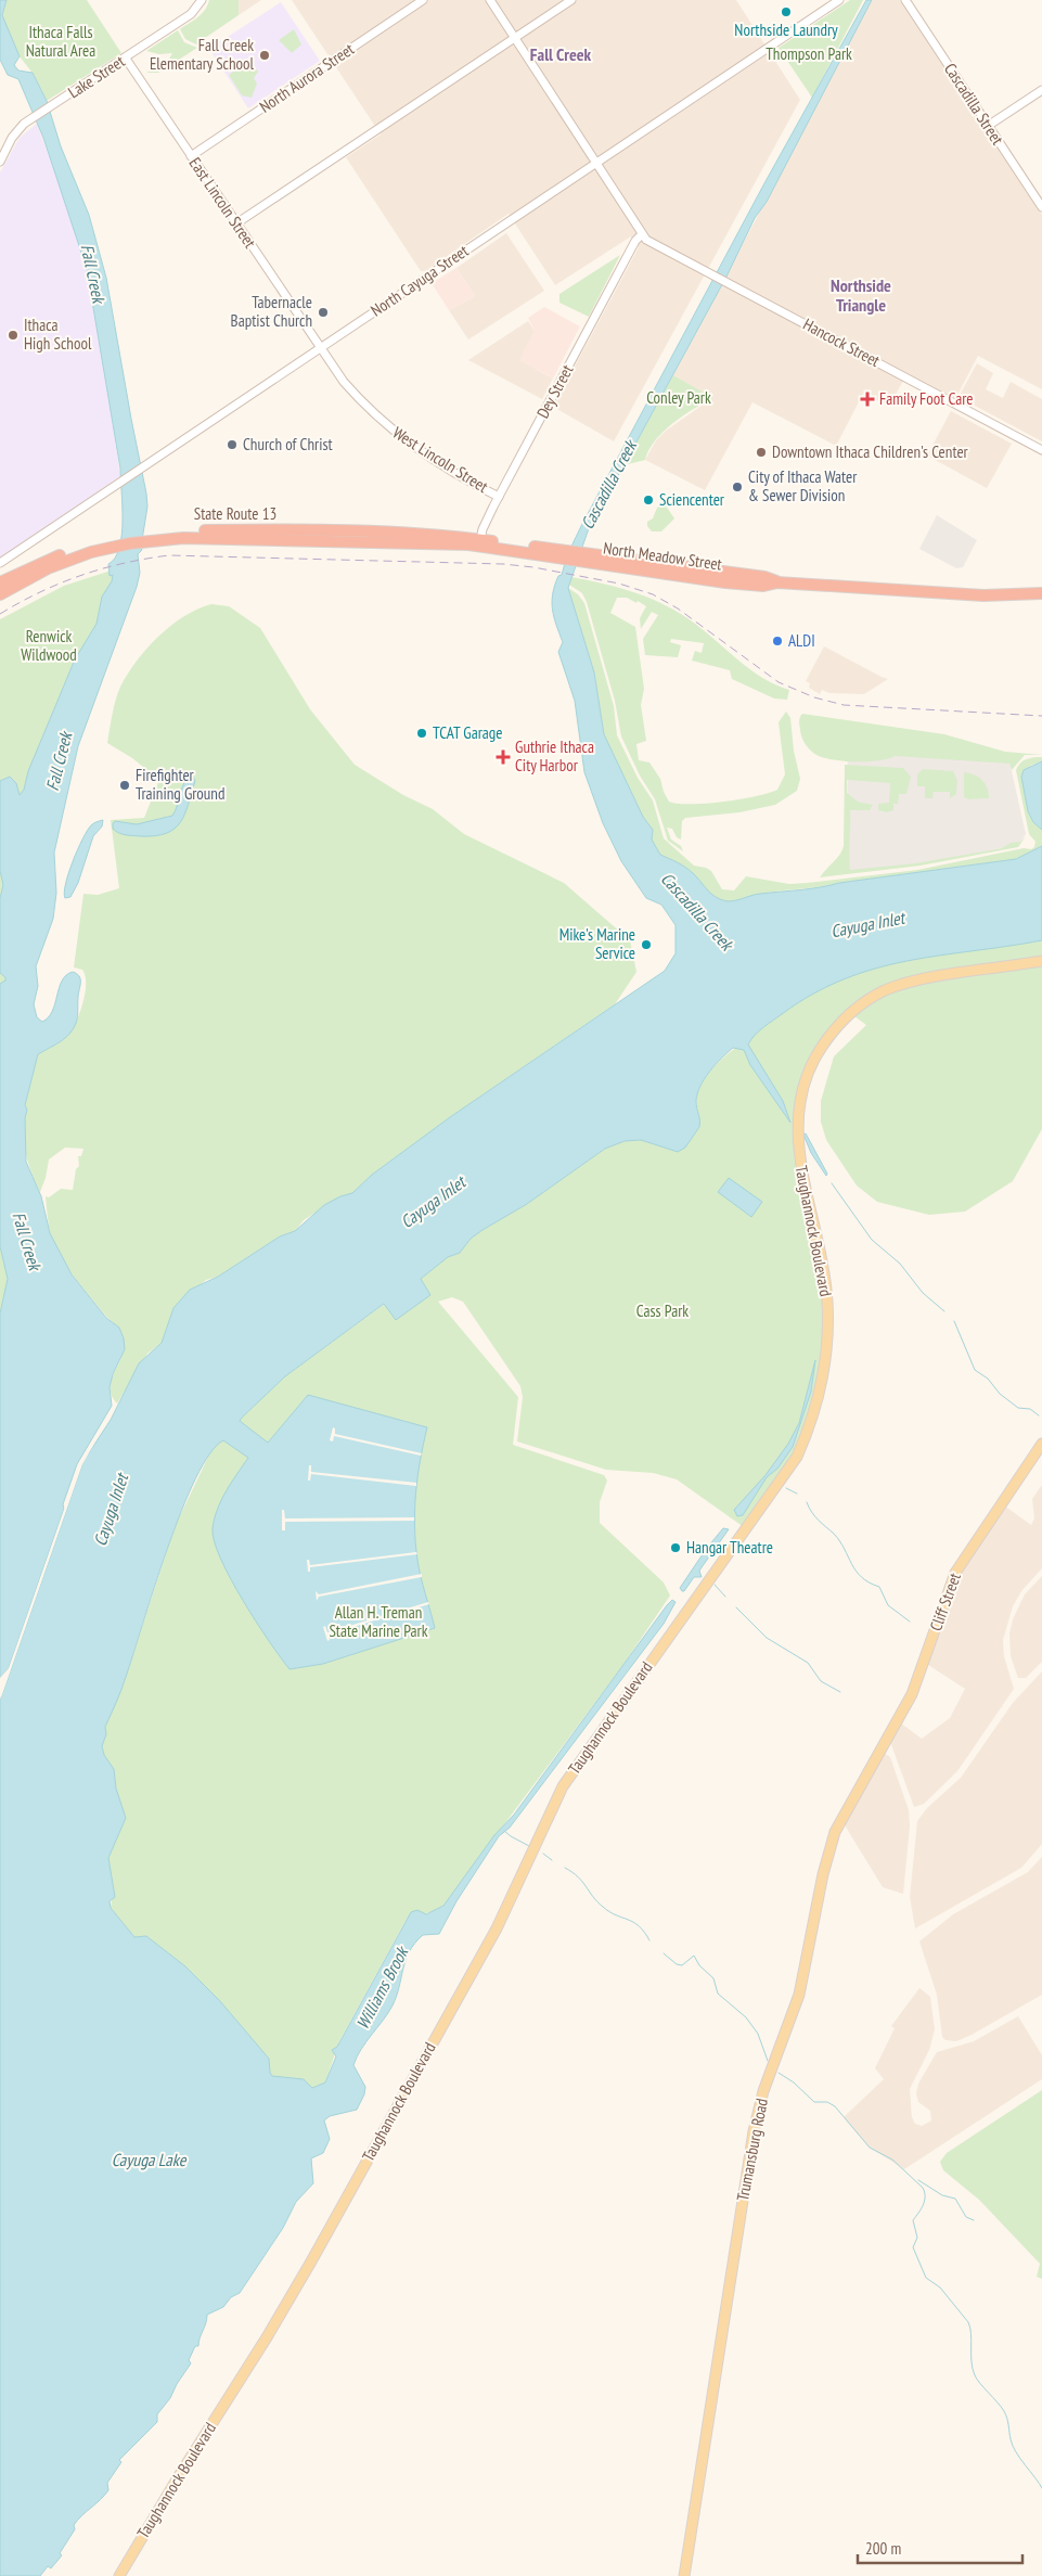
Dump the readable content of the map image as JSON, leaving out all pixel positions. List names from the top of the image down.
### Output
{
  "streets": {
    "highway": ["State Route 13", "North Meadow Street"],
    "main road": ["Taughannock Boulevard", "Cliff Street", "Trumansburg Road"],
    "street": [
      "Lake Street",
      "North Aurora Street",
      "Cascadilla Street",
      "East Lincoln Street",
      "North Cayuga Street",
      "Hancock Street",
      "Dey Street",
      "West Lincoln Street"
    ]
  },
  "crossings": [
    ["Lake Street", "East Lincoln Street"],
    ["North Aurora Street", "East Lincoln Street"],
    ["East Lincoln Street", "North Cayuga Street"],
    ["East Lincoln Street", "West Lincoln Street"],
    ["North Cayuga Street", "West Lincoln Street"],
    ["Hancock Street", "Dey Street"],
    ["Dey Street", "West Lincoln Street"],
    ["Dey Street", "State Route 13"],
    ["Dey Street", "North Meadow Street"],
    ["State Route 13", "North Meadow Street"],
    ["Cliff Street", "Trumansburg Road"]
  ],
  "districts": ["Fall Creek", "Northside Triangle"],
  "water": [
    "Fall Creek",
    "Cascadilla Creek",
    "Cayuga Inlet",
    "Williams Brook",
    "Cayuga Lake"
  ],
  "parks": [
    "Ithaca Falls Natural Area",
    "Thompson Park",
    "Conley Park",
    "Renwick Wildwood",
    "Cass Park",
    "Allan H. Treman State Marine Park"
  ],
  "places": {
    "other": [
      "Northside Laundry",
      "Fall Creek Elementary School",
      "Tabernacle Baptist Church",
      "Ithaca High School",
      "Church of Christ",
      "Downtown Ithaca Children's Center",
      "City of Ithaca Water & Sewer Division",
      "Sciencenter",
      "ALDI",
      "TCAT Garage",
      "Firefighter Training Ground",
      "Mike's Marine Service",
      "Hangar Theatre"
    ],
    "health": ["Family Foot Care", "Guthrie Ithaca City Harbor"]
  },
  "scale_bar": "200 m"
}
